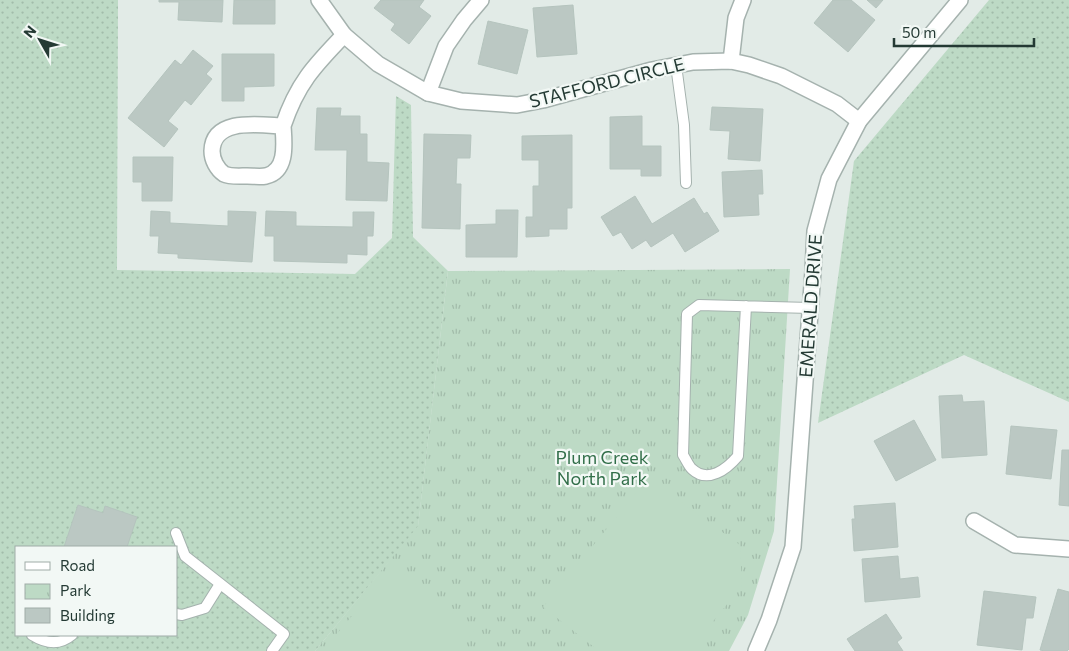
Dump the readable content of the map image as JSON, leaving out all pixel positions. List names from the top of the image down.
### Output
{
  "streets": {
    "street": ["STAFFORD CIRCLE", "EMERALD DRIVE"]
  },
  "crossings": [
    ["STAFFORD CIRCLE", "EMERALD DRIVE"]
  ],
  "parks": ["Plum Creek North Park"],
  "legend": ["Road", "Park", "Building"],
  "scale_bar": "50 m",
  "north": "top left"
}
